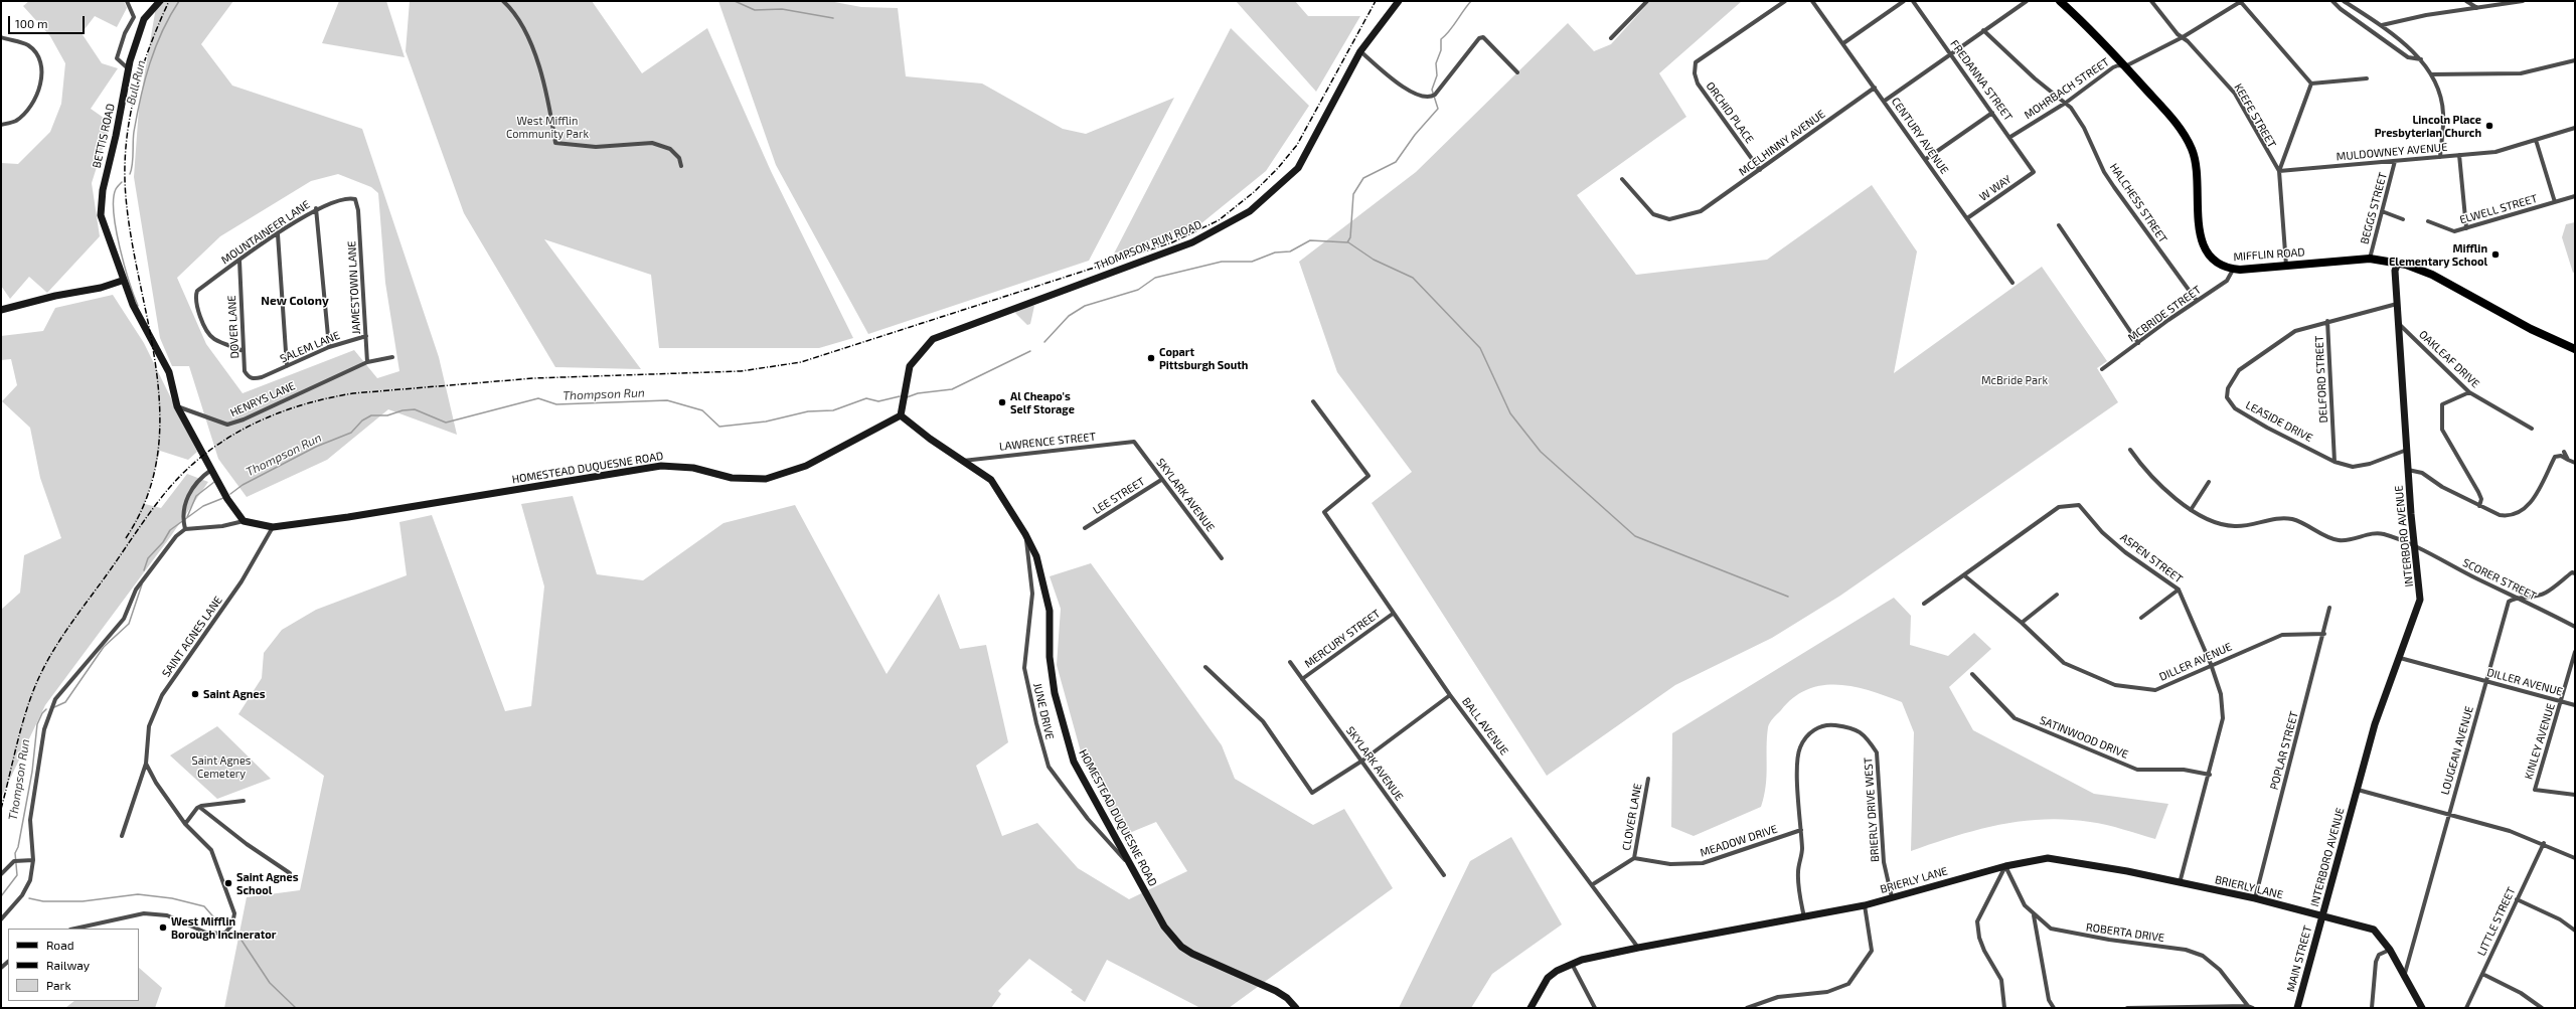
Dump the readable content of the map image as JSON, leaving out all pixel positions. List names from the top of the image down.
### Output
{
  "streets": {
    "main road": ["MIFFLIN ROAD"],
    "street": [
      "FREDANNA STREET",
      "MOHRBACH STREET",
      "ORCHID PLACE",
      "KEEFE STREET",
      "BETTIS ROAD",
      "CENTURY AVENUE",
      "MCELHINNY AVENUE",
      "MULDOWNEY AVENUE",
      "W WAY",
      "HALCHESS STREET",
      "BEGGS STREET",
      "ELWELL STREET",
      "MOUNTAINEER LANE",
      "THOMPSON RUN ROAD",
      "JAMESTOWN LANE",
      "MCBRIDE STREET",
      "DOVER LANE",
      "SALEM LANE",
      "OAKLEAF DRIVE",
      "DELFORD STREET",
      "HENRYS LANE",
      "LEASIDE DRIVE",
      "LAWRENCE STREET",
      "HOMESTEAD DUQUESNE ROAD",
      "SKYLARK AVENUE",
      "LEE STREET",
      "INTERBORO AVENUE",
      "ASPEN STREET",
      "SCORER STREET",
      "SAINT AGNES LANE",
      "MERCURY STREET",
      "DILLER AVENUE",
      "JUNE DRIVE",
      "BALL AVENUE",
      "SATINWOOD DRIVE",
      "KINLEY AVENUE",
      "POPLAR STREET",
      "LOUGEAN AVENUE",
      "BRIERLY DRIVE WEST",
      "CLOVER LANE",
      "MEADOW DRIVE",
      "BRIERLY LANE",
      "LITTLE STREET",
      "ROBERTA DRIVE",
      "MAIN STREET"
    ]
  },
  "crossings": [
    ["FREDANNA STREET", "MOHRBACH STREET"],
    ["FREDANNA STREET", "W WAY"],
    ["MOHRBACH STREET", "KEEFE STREET"],
    ["MOHRBACH STREET", "HALCHESS STREET"],
    ["MOHRBACH STREET", "MIFFLIN ROAD"],
    ["ORCHID PLACE", "MCELHINNY AVENUE"],
    ["KEEFE STREET", "MULDOWNEY AVENUE"],
    ["CENTURY AVENUE", "MCELHINNY AVENUE"],
    ["CENTURY AVENUE", "W WAY"],
    ["MULDOWNEY AVENUE", "BEGGS STREET"],
    ["HALCHESS STREET", "MCBRIDE STREET"],
    ["BEGGS STREET", "MIFFLIN ROAD"],
    ["MOUNTAINEER LANE", "JAMESTOWN LANE"],
    ["MOUNTAINEER LANE", "DOVER LANE"],
    ["THOMPSON RUN ROAD", "HOMESTEAD DUQUESNE ROAD"],
    ["MIFFLIN ROAD", "MCBRIDE STREET"],
    ["MIFFLIN ROAD", "INTERBORO AVENUE"],
    ["JAMESTOWN LANE", "SALEM LANE"],
    ["JAMESTOWN LANE", "HENRYS LANE"],
    ["DOVER LANE", "SALEM LANE"],
    ["OAKLEAF DRIVE", "INTERBORO AVENUE"],
    ["DELFORD STREET", "LEASIDE DRIVE"],
    ["LEASIDE DRIVE", "INTERBORO AVENUE"],
    ["LAWRENCE STREET", "HOMESTEAD DUQUESNE ROAD"],
    ["LAWRENCE STREET", "SKYLARK AVENUE"],
    ["HOMESTEAD DUQUESNE ROAD", "SAINT AGNES LANE"],
    ["HOMESTEAD DUQUESNE ROAD", "JUNE DRIVE"],
    ["SKYLARK AVENUE", "LEE STREET"],
    ["SKYLARK AVENUE", "MERCURY STREET"],
    ["INTERBORO AVENUE", "SCORER STREET"],
    ["INTERBORO AVENUE", "DILLER AVENUE"],
    ["INTERBORO AVENUE", "BRIERLY LANE"],
    ["INTERBORO AVENUE", "MAIN STREET"],
    ["ASPEN STREET", "DILLER AVENUE"],
    ["ASPEN STREET", "SATINWOOD DRIVE"],
    ["ASPEN STREET", "BRIERLY LANE"],
    ["SCORER STREET", "LOUGEAN AVENUE"],
    ["MERCURY STREET", "BALL AVENUE"],
    ["DILLER AVENUE", "KINLEY AVENUE"],
    ["DILLER AVENUE", "POPLAR STREET"],
    ["DILLER AVENUE", "LOUGEAN AVENUE"],
    ["BALL AVENUE", "BRIERLY LANE"],
    ["POPLAR STREET", "BRIERLY LANE"],
    ["LOUGEAN AVENUE", "BRIERLY LANE"],
    ["BRIERLY DRIVE WEST", "MEADOW DRIVE"],
    ["BRIERLY DRIVE WEST", "BRIERLY LANE"],
    ["CLOVER LANE", "MEADOW DRIVE"],
    ["BRIERLY LANE", "ROBERTA DRIVE"],
    ["BRIERLY LANE", "MAIN STREET"]
  ],
  "districts": ["New Colony"],
  "water": ["Bull Run", "Thompson Run"],
  "parks": ["West Mifflin Community Park", "McBride Park", "Saint Agnes Cemetery"],
  "places": [
    "Lincoln Place Presbyterian Church",
    "Mifflin Elementary School",
    "Copart Pittsburgh South",
    "Al Cheapo's Self Storage",
    "Saint Agnes",
    "Saint Agnes School",
    "West Mifflin Borough Incinerator"
  ],
  "legend": ["Road", "Railway", "Park"],
  "scale_bar": "100 m"
}
